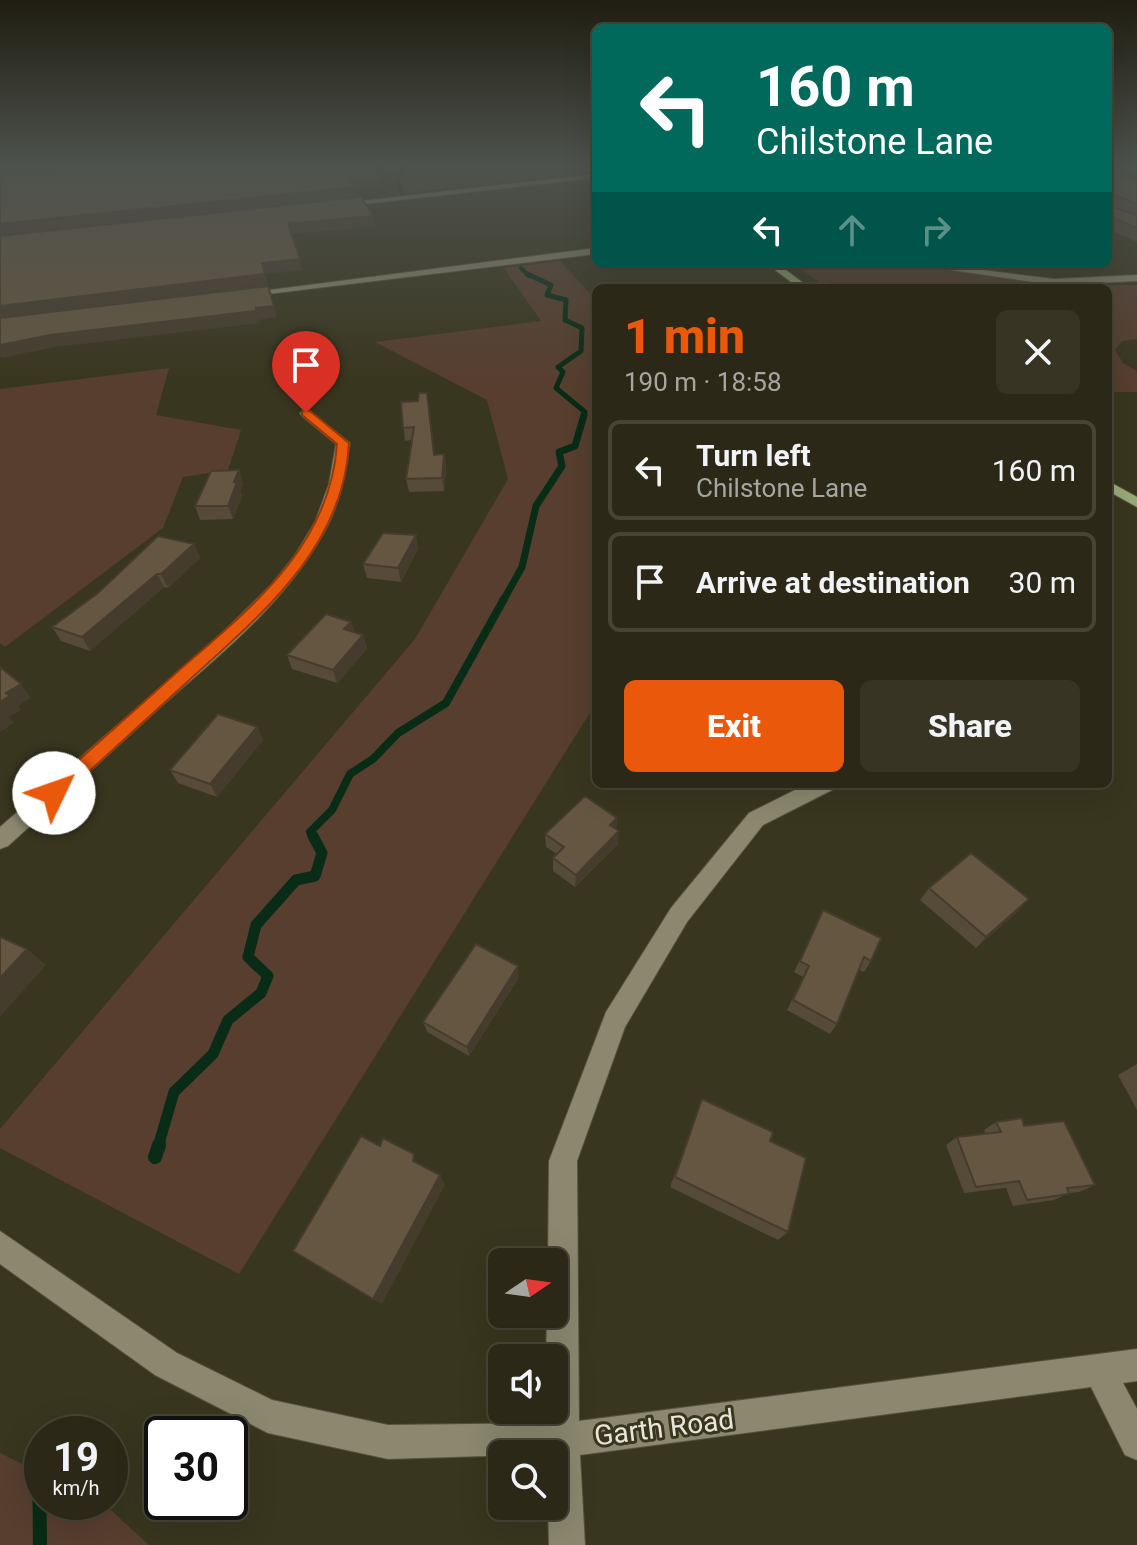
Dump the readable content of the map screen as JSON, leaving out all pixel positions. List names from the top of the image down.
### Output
{
  "streets": {
    "street": ["Garth Road"]
  },
  "north": "right",
  "page": {
    "turn": ["160 m", "Chilstone Lane"],
    "heading": ["1 min", "190 m · 18:58"],
    "list": [
      {
        "name": "Turn left",
        "note": "Chilstone Lane",
        "value": "160 m"
      },
      {
        "name": "Arrive at destination",
        "value": "30 m"
      }
    ],
    "buttons": ["Exit", "Share"],
    "speed": "19 km/h",
    "limit": "30"
  }
}
